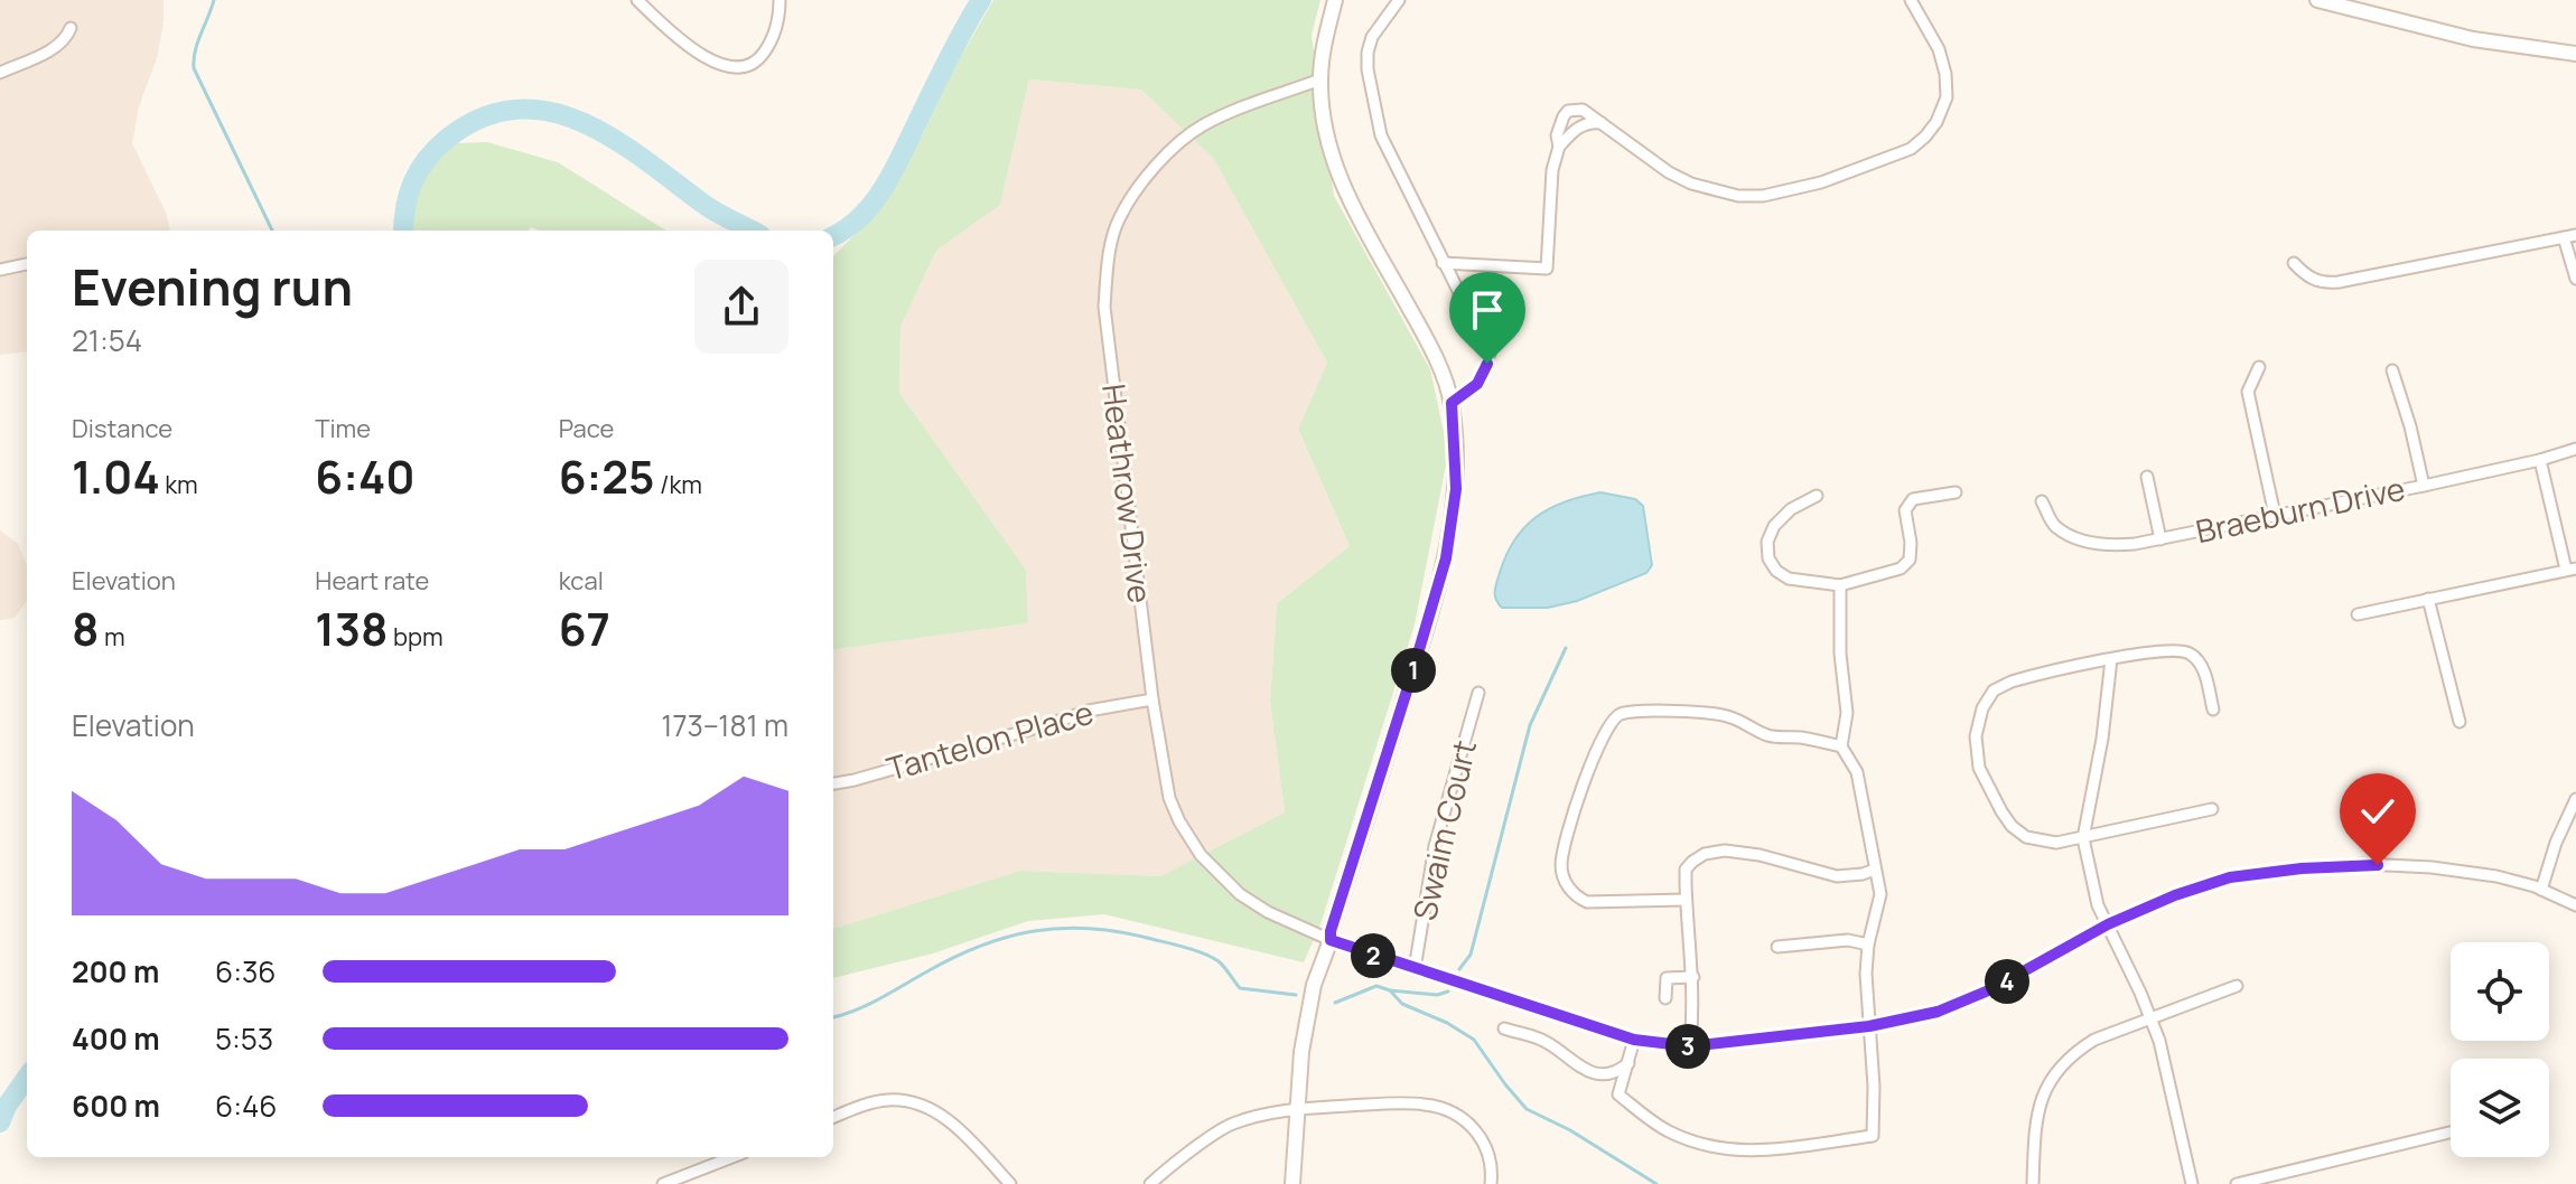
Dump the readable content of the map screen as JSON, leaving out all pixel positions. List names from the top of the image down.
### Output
{
  "streets": {
    "street": [
      "Heathrow Drive",
      "Braeburn Drive",
      "Tantelon Place",
      "Swaim Court"
    ]
  },
  "crossings": [
    ["Heathrow Drive", "Tantelon Place"],
    ["Heathrow Drive", "Swaim Court"]
  ],
  "page": {
    "heading": ["Evening run", "21:54"],
    "stats": [
      ["Distance", "1.04 km"],
      ["Time", "6:40"],
      ["Pace", "6:25 /km"],
      ["Elevation", "8 m"],
      ["Heart rate", "138 bpm"],
      ["kcal", "67"]
    ],
    "pins": [
      "1",
      "2",
      "4",
      "3"
    ],
    "chart": ["Elevation", "173–181 m"],
    "list": [
      {
        "name": "200 m",
        "note": "6:36"
      },
      {
        "name": "400 m",
        "note": "5:53"
      },
      {
        "name": "600 m",
        "note": "6:46"
      }
    ]
  }
}
